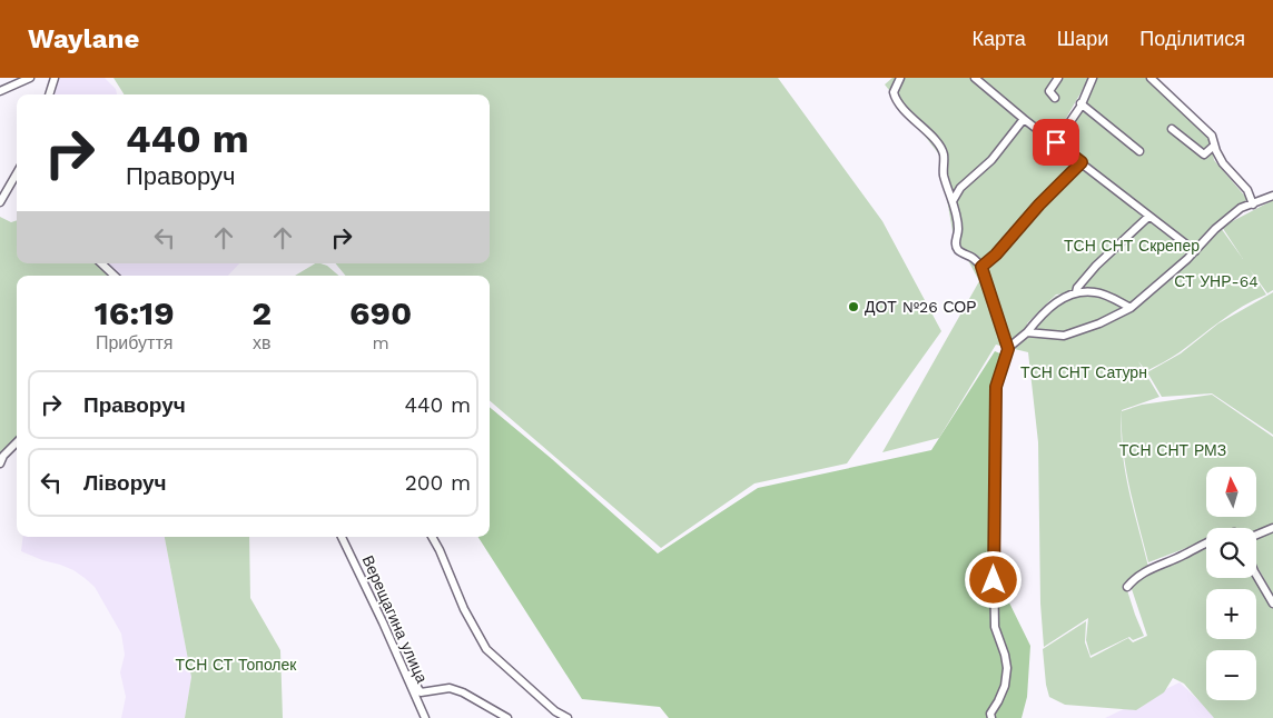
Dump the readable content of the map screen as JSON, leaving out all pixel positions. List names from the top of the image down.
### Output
{
  "streets": {
    "street": ["Верещагина улица"]
  },
  "parks": [
    "ТСН СНТ Скрепер",
    "СТ УНР-64",
    "ТСН СНТ Сатурн",
    "ТСН СНТ РМЗ",
    "ТСН СТ Тополек"
  ],
  "places": ["ДОТ №26 СОР"],
  "north": "top",
  "page": {
    "header": "Waylane",
    "nav": ["Карта", "Шари", "Поділитися"],
    "turn": ["440 m", "Праворуч"],
    "eta": [
      "16:19",
      "Прибуття",
      "2",
      "хв",
      "690",
      "m"
    ],
    "list": [
      {
        "name": "Праворуч",
        "value": "440 m"
      },
      {
        "name": "Ліворуч",
        "value": "200 m"
      }
    ],
    "map_buttons": ["+", "−"]
  }
}
